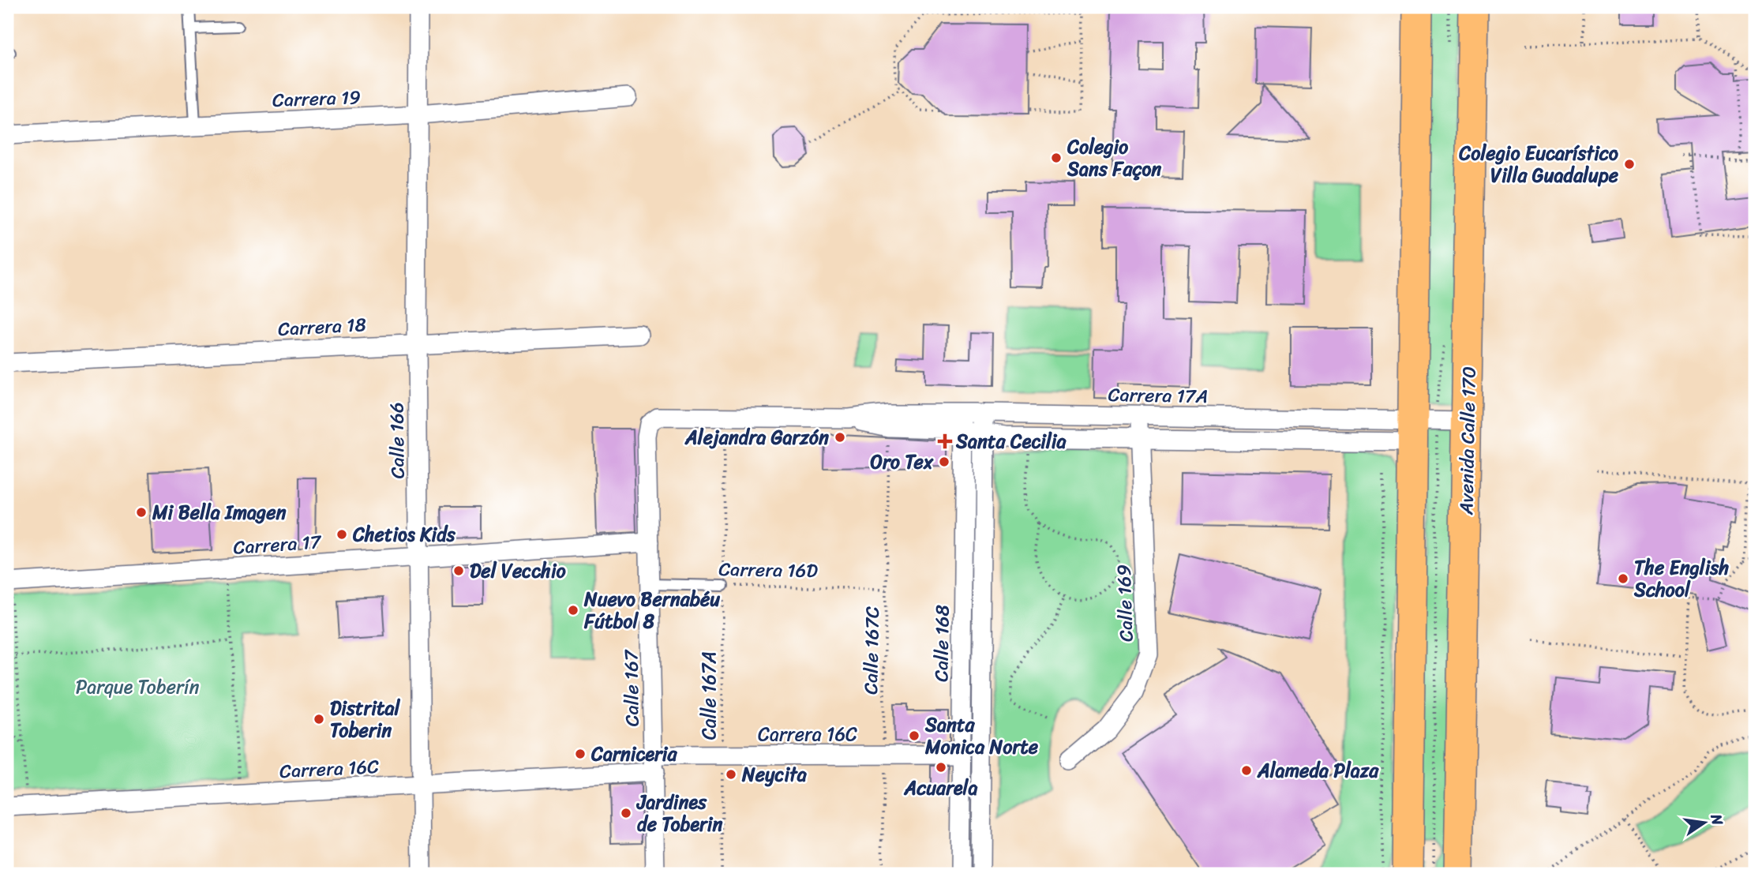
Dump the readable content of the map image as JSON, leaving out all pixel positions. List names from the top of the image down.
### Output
{
  "streets": {
    "main road": ["Avenida Calle 170"],
    "street": [
      "Carrera 19",
      "Carrera 18",
      "Carrera 17A",
      "Calle 166",
      "Carrera 17",
      "Calle 169",
      "Calle 168",
      "Calle 167",
      "Carrera 16C"
    ],
    "lane": ["Carrera 16D"],
    "path": ["Calle 167C", "Calle 167A"]
  },
  "crossings": [
    ["Carrera 19", "Calle 166"],
    ["Carrera 18", "Calle 166"],
    ["Carrera 17A", "Avenida Calle 170"],
    ["Carrera 17A", "Calle 169"],
    ["Carrera 17A", "Calle 168"],
    ["Carrera 17A", "Calle 167C"],
    ["Carrera 17A", "Calle 167"],
    ["Carrera 17A", "Calle 167A"],
    ["Calle 166", "Carrera 17"],
    ["Calle 166", "Carrera 16C"],
    ["Carrera 17", "Calle 167"],
    ["Carrera 16D", "Calle 167C"],
    ["Carrera 16D", "Calle 167"],
    ["Carrera 16D", "Calle 167A"],
    ["Calle 168", "Carrera 16C"],
    ["Calle 167C", "Carrera 16C"],
    ["Calle 167", "Carrera 16C"],
    ["Calle 167A", "Carrera 16C"]
  ],
  "parks": ["Parque Toberín"],
  "places": {
    "other": [
      "Colegio Sans Façon",
      "Colegio Eucarístico Villa Guadalupe",
      "Alejandra Garzón",
      "Oro Tex",
      "Mi Bella Imagen",
      "Chetios Kids",
      "Del Vecchio",
      "The English School",
      "Nuevo Bernabéu Fútbol 8",
      "Distrital Toberin",
      "Santa Monica Norte",
      "Carniceria",
      "Acuarela",
      "Alameda Plaza",
      "Neycita",
      "Jardines de Toberin"
    ],
    "health": ["Santa Cecilia"]
  },
  "north": "right"
}
